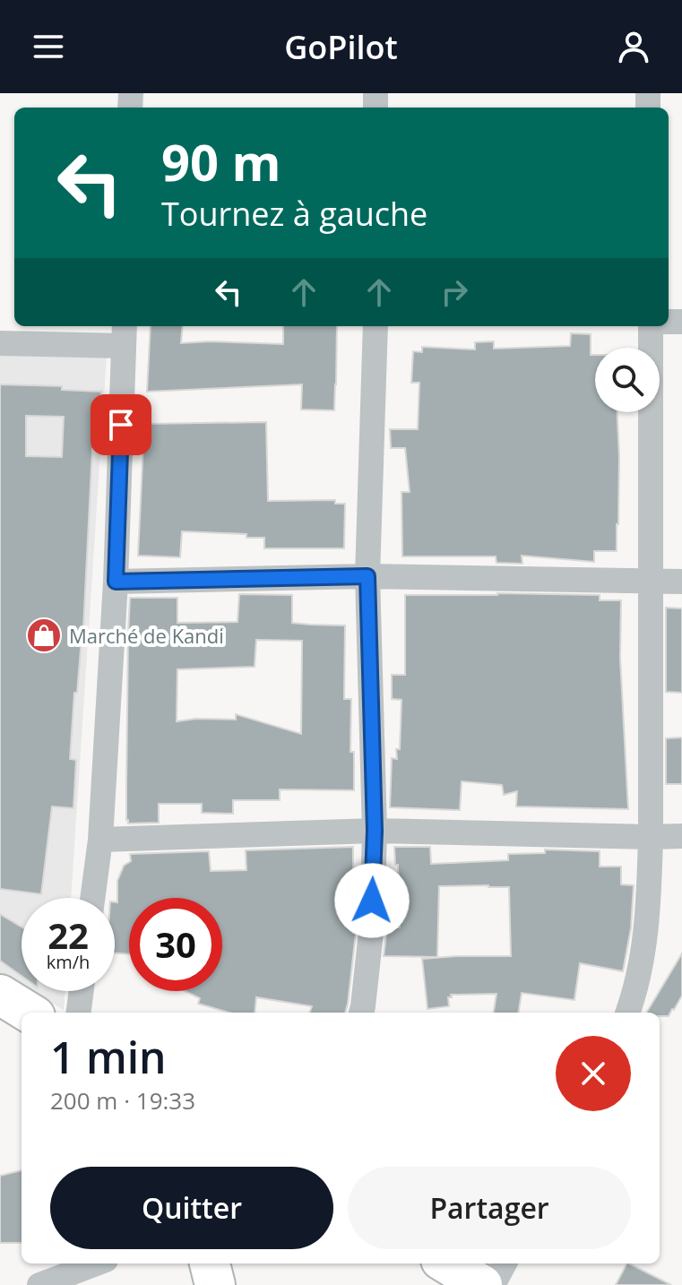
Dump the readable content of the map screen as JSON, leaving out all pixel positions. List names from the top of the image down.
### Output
{
  "places": {
    "shop": ["Marché de Kandi"]
  },
  "page": {
    "header": "GoPilot",
    "turn": ["90 m", "Tournez à gauche"],
    "speed": "22 km/h",
    "limit": "30",
    "heading": ["1 min", "200 m · 19:33"],
    "buttons": ["Quitter", "Partager"]
  }
}
